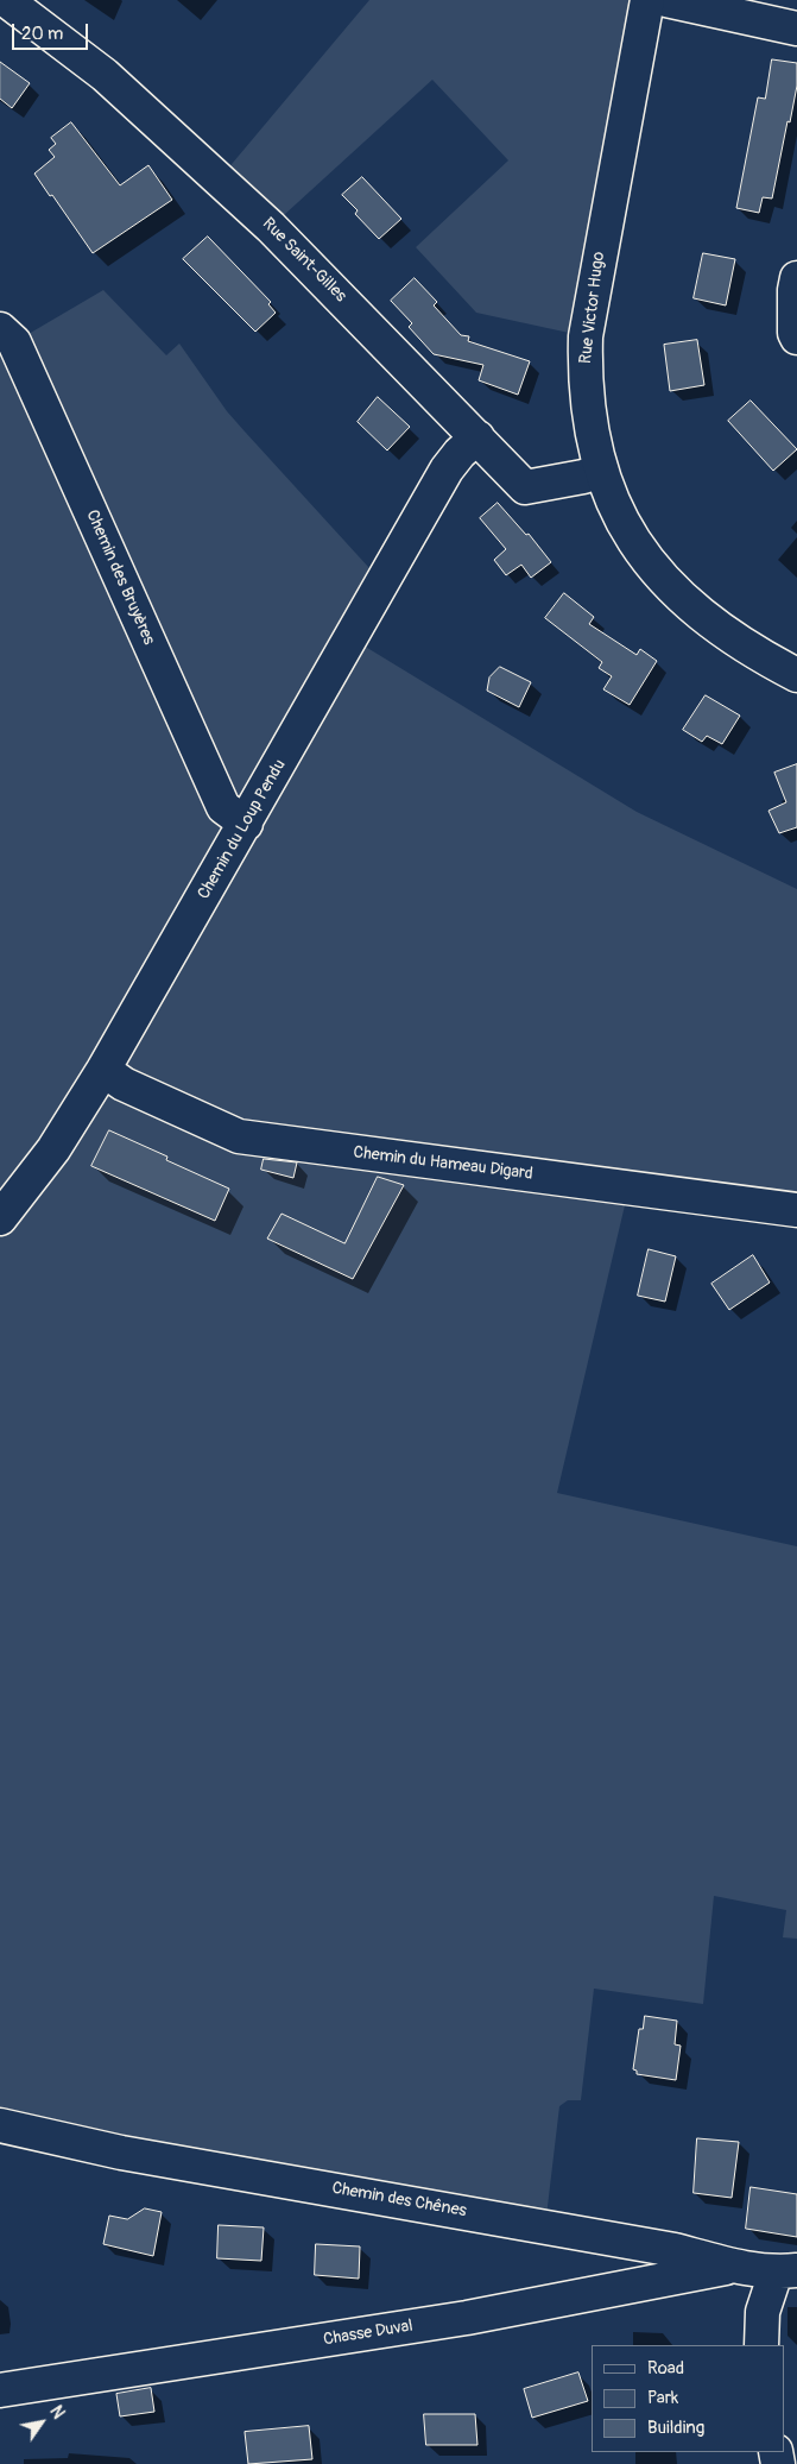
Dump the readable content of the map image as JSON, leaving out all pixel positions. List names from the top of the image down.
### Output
{
  "streets": {
    "street": [
      "Rue Saint-Gilles",
      "Rue Victor Hugo",
      "Chemin des Bruyères",
      "Chemin du Loup Pendu",
      "Chemin du Hameau Digard",
      "Chemin des Chênes",
      "Chasse Duval"
    ]
  },
  "crossings": [
    ["Rue Saint-Gilles", "Rue Victor Hugo"],
    ["Rue Saint-Gilles", "Chemin du Loup Pendu"],
    ["Chemin des Bruyères", "Chemin du Loup Pendu"],
    ["Chemin du Loup Pendu", "Chemin du Hameau Digard"],
    ["Chemin des Chênes", "Chasse Duval"]
  ],
  "legend": ["Road", "Park", "Building"],
  "scale_bar": "20 m",
  "north": "top right"
}
